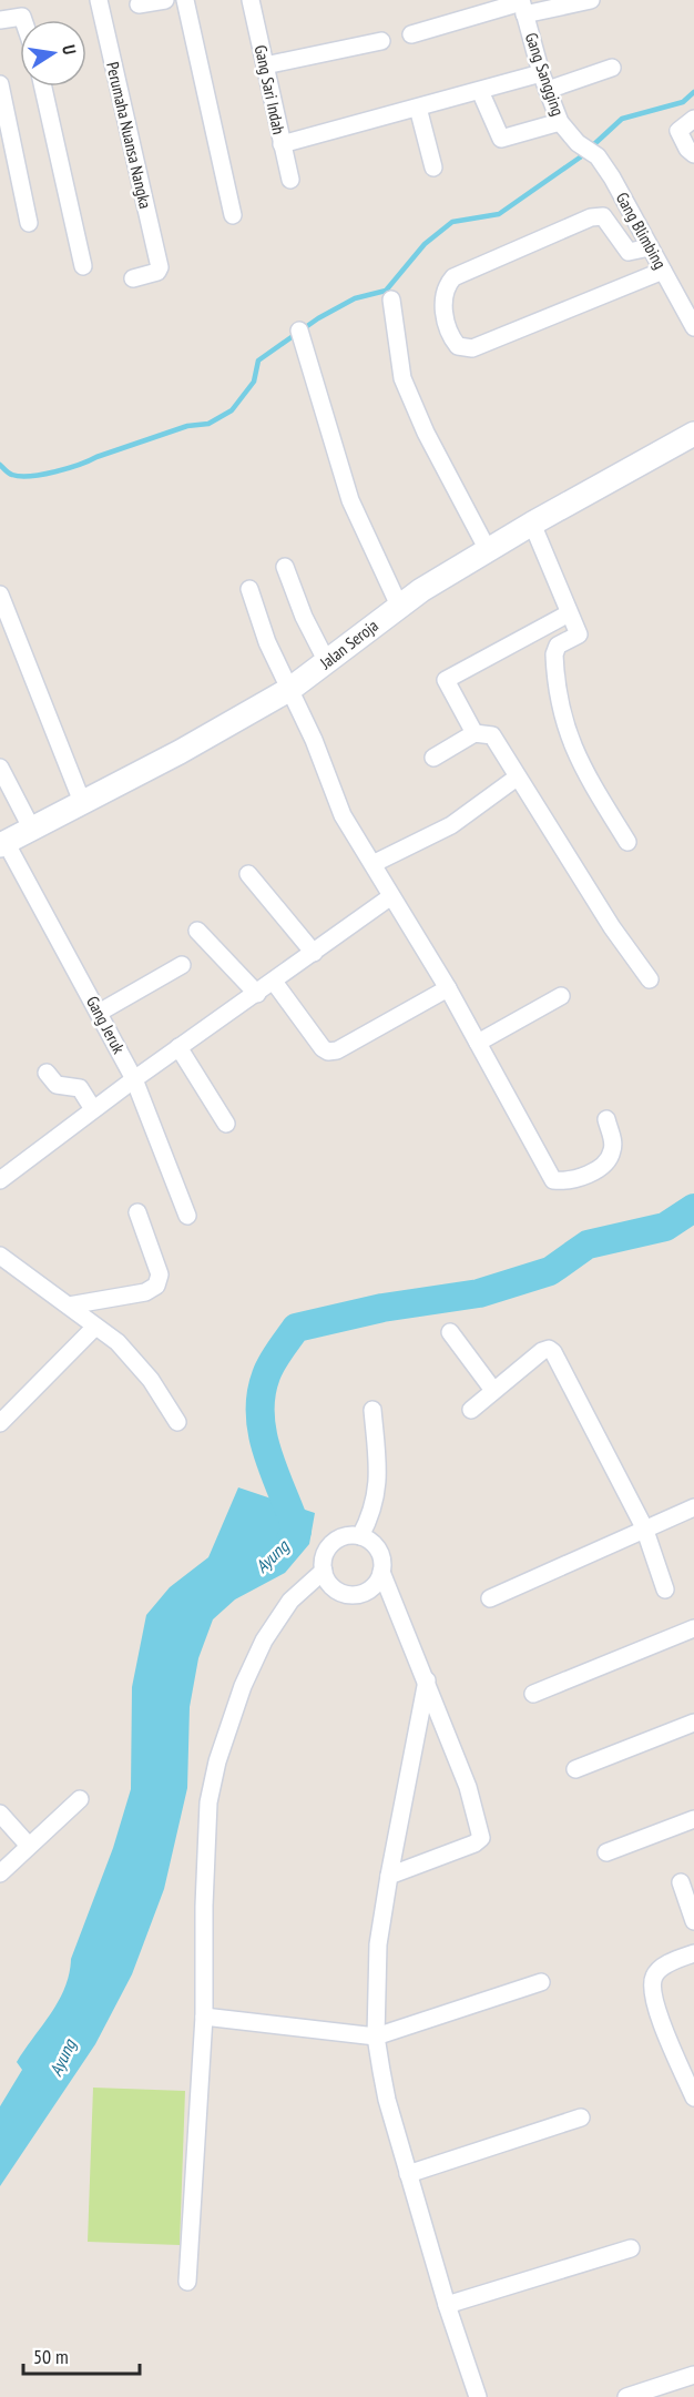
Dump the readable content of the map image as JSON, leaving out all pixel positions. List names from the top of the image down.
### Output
{
  "streets": {
    "street": [
      "Gang Sangging",
      "Gang Sari Indah",
      "Perumaha Nuansa Nangka",
      "Gang Blimbing",
      "Jalan Seroja",
      "Gang Jeruk"
    ]
  },
  "crossings": [
    ["Gang Sangging", "Gang Blimbing"],
    ["Jalan Seroja", "Gang Jeruk"]
  ],
  "water": ["Ayung"],
  "scale_bar": "50 m",
  "north": "right"
}
